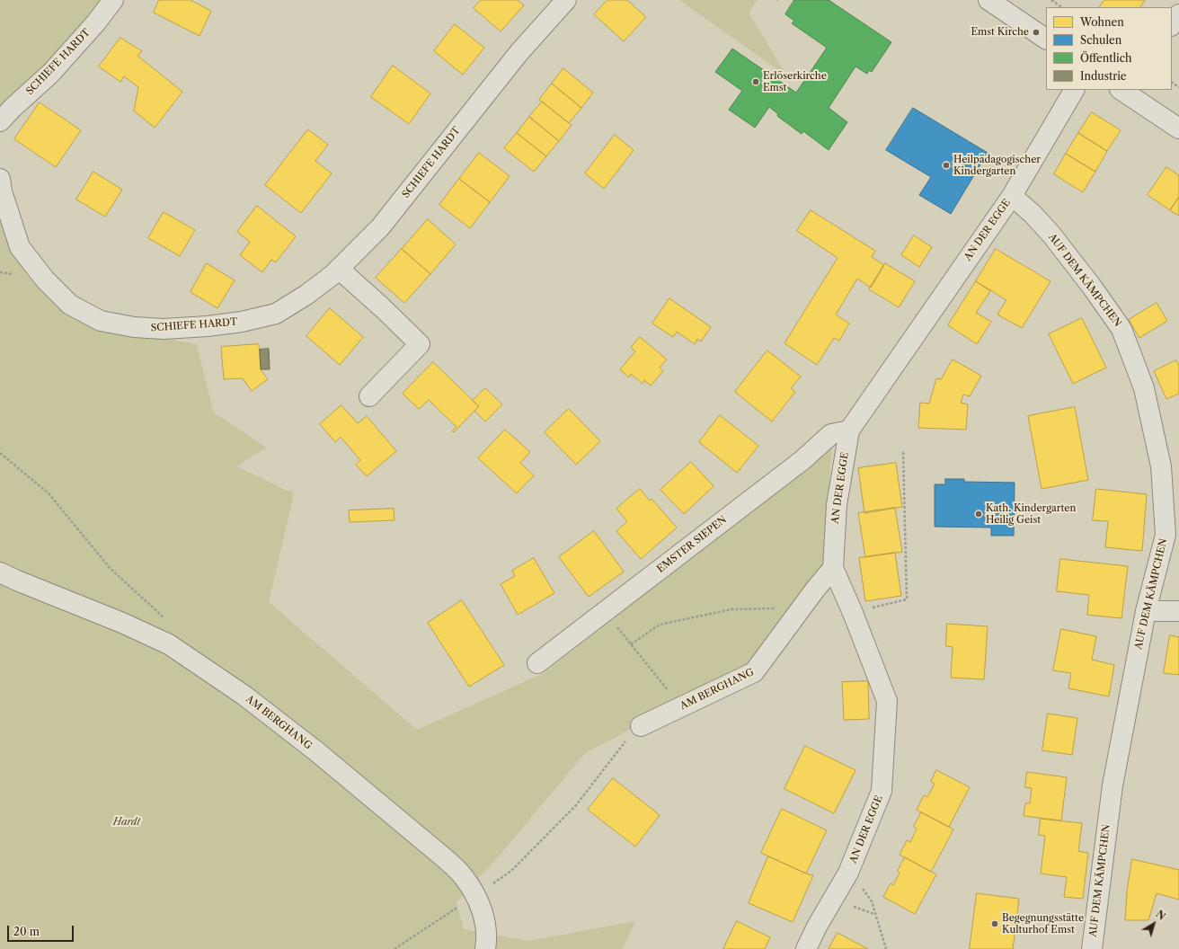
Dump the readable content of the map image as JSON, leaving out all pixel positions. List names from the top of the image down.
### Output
{
  "streets": {
    "street": [
      "SCHIEFE HARDT",
      "AN DER EGGE",
      "AUF DEM KÄMPCHEN",
      "EMSTER SIEPEN",
      "AM BERGHANG"
    ]
  },
  "crossings": [
    ["AN DER EGGE", "AUF DEM KÄMPCHEN"],
    ["AN DER EGGE", "EMSTER SIEPEN"],
    ["AN DER EGGE", "AM BERGHANG"]
  ],
  "parks": ["Hardt"],
  "places": [
    "Emst Kirche",
    "Erlöserkirche Emst",
    "Heilpädagogischer Kindergarten",
    "Kath. Kindergarten Heilig Geist",
    "Begegnungsstätte Kulturhof Emst"
  ],
  "legend": [
    "Wohnen",
    "Schulen",
    "Öffentlich",
    "Industrie"
  ],
  "scale_bar": "20 m",
  "north": "top right"
}
